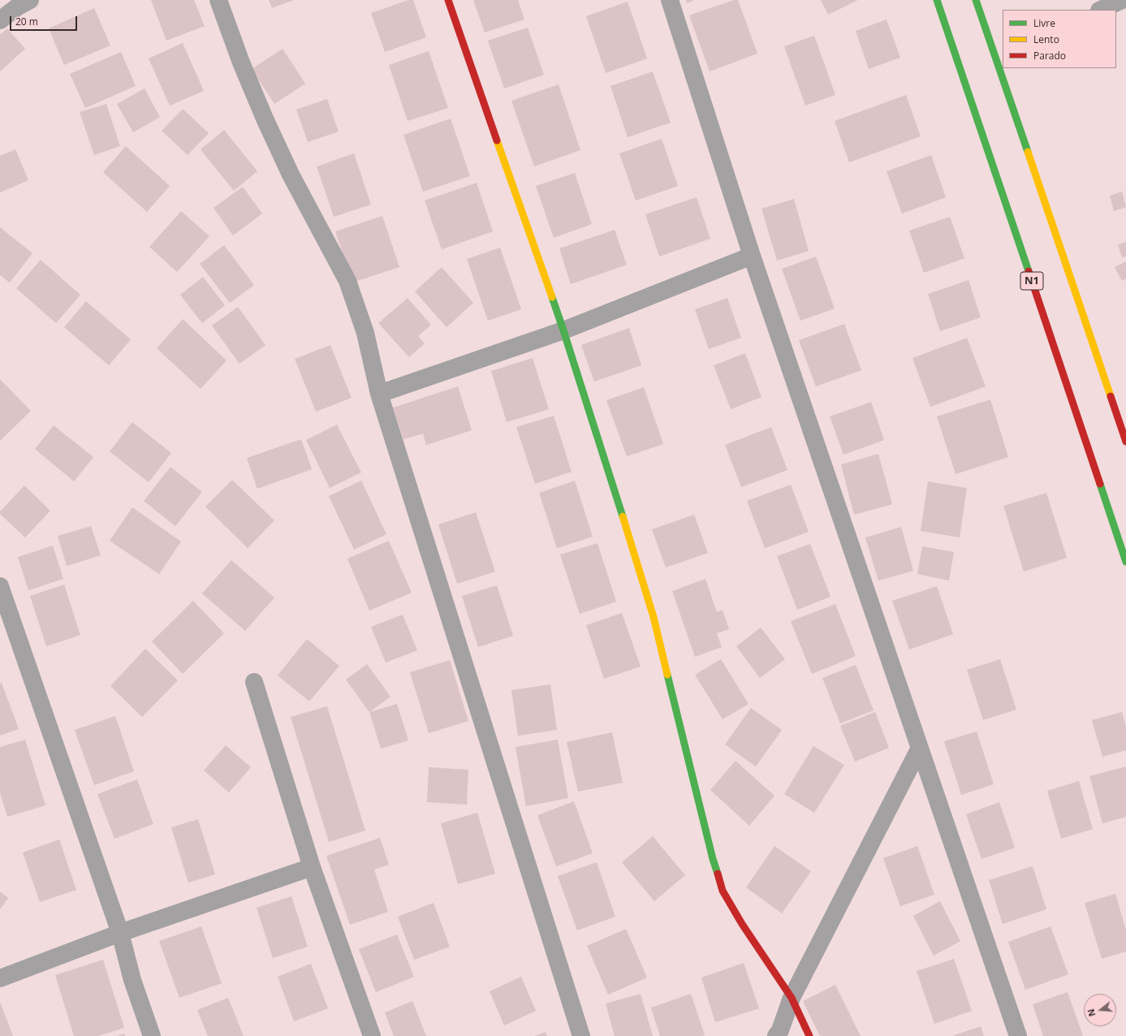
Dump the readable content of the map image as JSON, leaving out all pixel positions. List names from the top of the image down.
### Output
{
  "streets": {
    "street": ["N1"]
  },
  "legend": ["Livre", "Lento", "Parado"],
  "scale_bar": "20 m",
  "north": "left"
}
